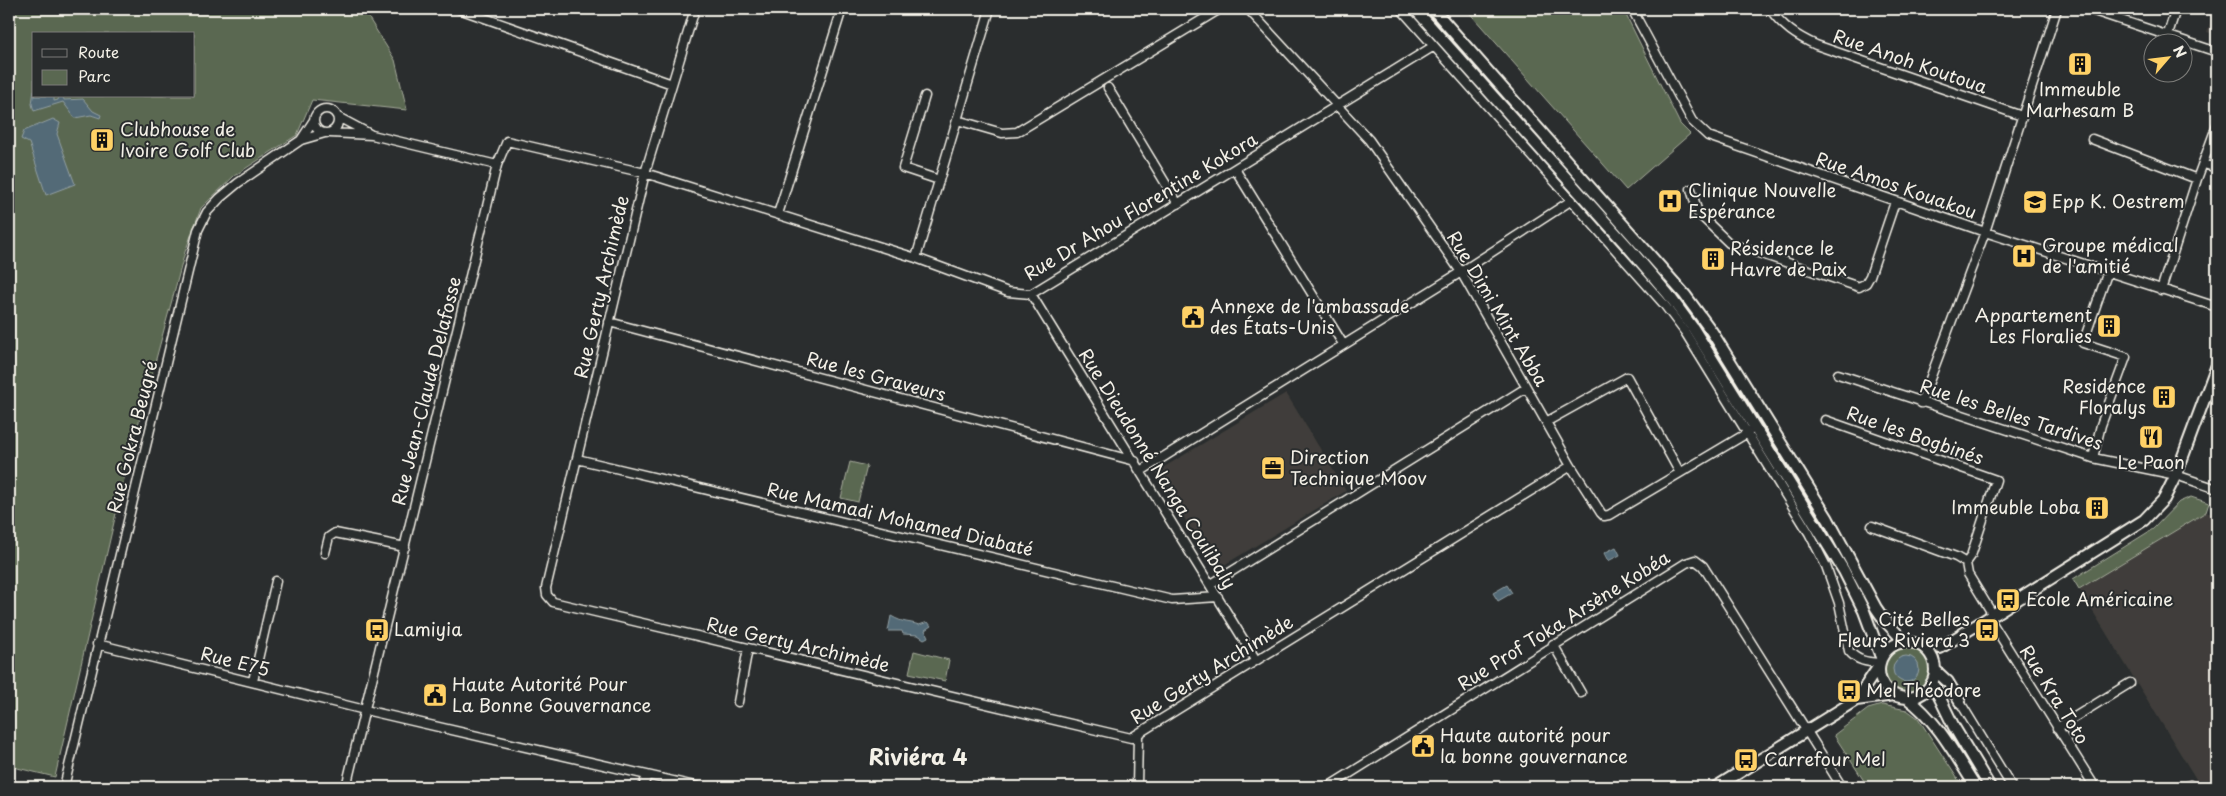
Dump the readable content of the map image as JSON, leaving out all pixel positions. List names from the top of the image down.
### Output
{
  "streets": {
    "street": [
      "Rue Anoh Koutoua",
      "Rue Amos Kouakou",
      "Rue Dr Ahou Florentine Kokora",
      "Rue Gerty Archimède",
      "Rue Dimi Mint Abba",
      "Rue les Graveurs",
      "Rue Jean-Claude Delafosse",
      "Rue les Belles Tardives",
      "Rue les Bogbinés",
      "Rue Gokra Beugré",
      "Rue Dieudonné Nanga Coulibaly",
      "Rue Mamadi Mohamed Diabaté",
      "Rue Prof Toka Arsène Kobéa",
      "Rue E75",
      "Rue Kra Toto"
    ]
  },
  "crossings": [
    ["Rue Dr Ahou Florentine Kokora", "Rue Gerty Archimède"],
    ["Rue Dr Ahou Florentine Kokora", "Rue Dimi Mint Abba"],
    ["Rue Dr Ahou Florentine Kokora", "Rue Jean-Claude Delafosse"],
    ["Rue Dr Ahou Florentine Kokora", "Rue Dieudonné Nanga Coulibaly"],
    ["Rue Gerty Archimède", "Rue Dimi Mint Abba"],
    ["Rue Gerty Archimède", "Rue les Graveurs"],
    ["Rue Gerty Archimède", "Rue Jean-Claude Delafosse"],
    ["Rue Gerty Archimède", "Rue Dieudonné Nanga Coulibaly"],
    ["Rue Gerty Archimède", "Rue Mamadi Mohamed Diabaté"],
    ["Rue les Graveurs", "Rue Dieudonné Nanga Coulibaly"],
    ["Rue Jean-Claude Delafosse", "Rue Gokra Beugré"],
    ["Rue Jean-Claude Delafosse", "Rue E75"],
    ["Rue les Bogbinés", "Rue Kra Toto"],
    ["Rue Gokra Beugré", "Rue E75"],
    ["Rue Dieudonné Nanga Coulibaly", "Rue Mamadi Mohamed Diabaté"]
  ],
  "districts": ["Riviéra 4"],
  "places": {
    "building": [
      "Immeuble Marhesam B",
      "Clubhouse de Ivoire Golf Club",
      "Résidence le Havre de Paix",
      "Appartement Les Floralies",
      "Residence Floralys",
      "Immeuble Loba"
    ],
    "hospital": ["Clinique Nouvelle Espérance", "Groupe médical de l'amitié"],
    "school or university": ["Epp K. Oestrem"],
    "public building": ["Annexe de l'ambassade des États-Unis", "Haute Autorité Pour La Bonne Gouvernance", "Haute autorité pour la bonne gouvernance"],
    "restaurant": ["Le Paon"],
    "office": ["Direction Technique Moov"],
    "bus stop": [
      "Ecole Américaine",
      "Lamiyia",
      "Cité Belles Fleurs Riviera 3",
      "Mel Théodore",
      "Carrefour Mel"
    ]
  },
  "legend": ["Route", "Parc"],
  "north": "top right"
}
